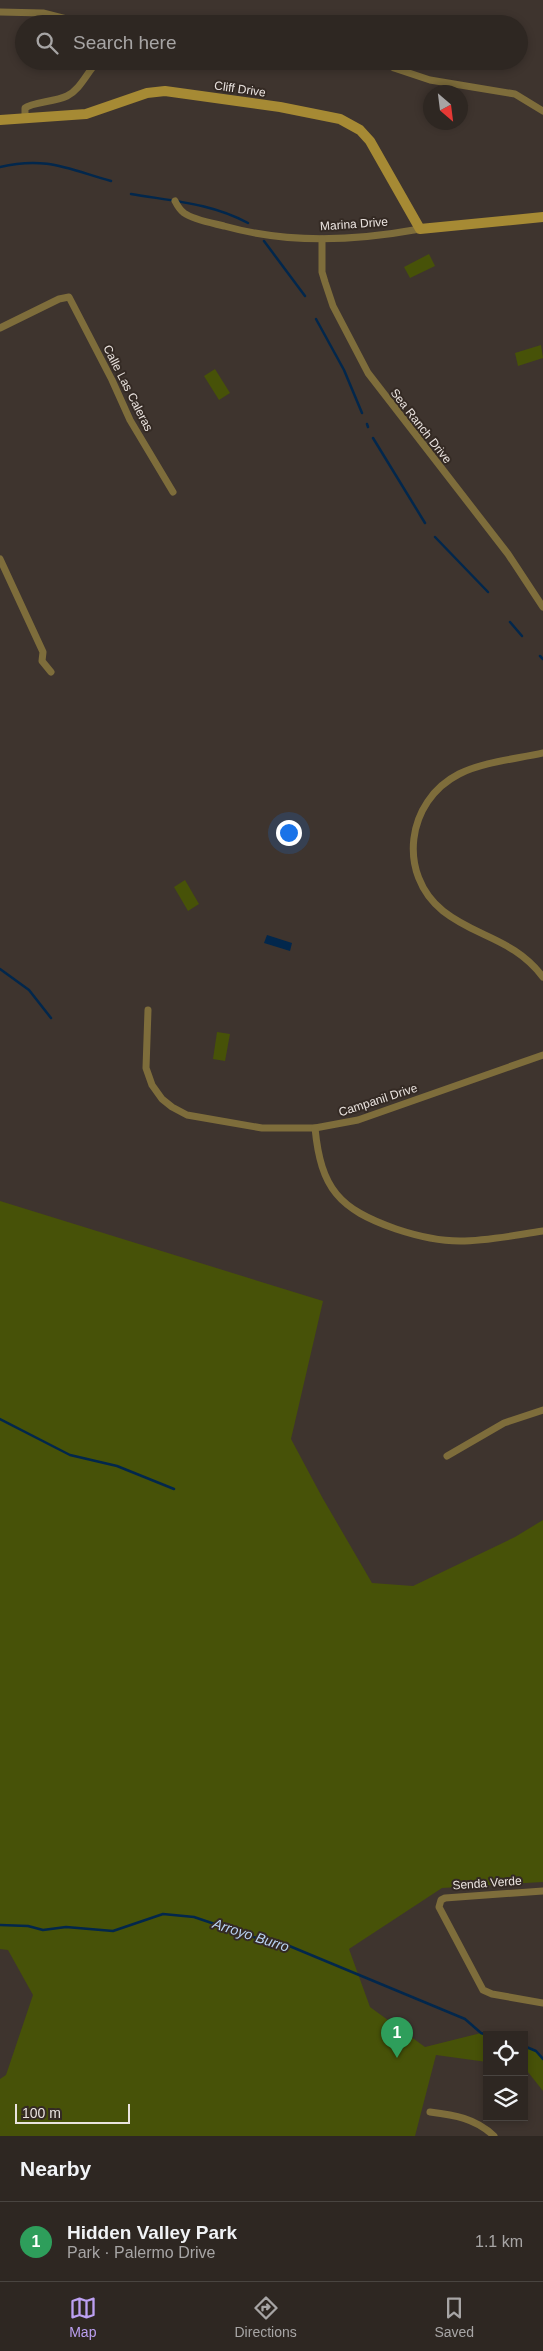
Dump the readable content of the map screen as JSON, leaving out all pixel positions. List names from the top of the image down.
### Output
{
  "streets": {
    "street": [
      "Cliff Drive",
      "Marina Drive",
      "Calle Las Caleras",
      "Sea Ranch Drive",
      "Campanil Drive",
      "Senda Verde"
    ]
  },
  "crossings": [
    ["Cliff Drive", "Marina Drive"],
    ["Marina Drive", "Sea Ranch Drive"]
  ],
  "water": ["Arroyo Burro"],
  "scale_bar": "100 m",
  "north": "bottom right",
  "page": {
    "search": "Search here",
    "pins": "1",
    "scale": "100 m",
    "heading": "Nearby",
    "list": [
      {
        "mark": "1",
        "name": "Hidden Valley Park",
        "note": "Park · Palermo Drive",
        "value": "1.1 km"
      }
    ],
    "nav": ["Map", "Directions", "Saved"]
  }
}
